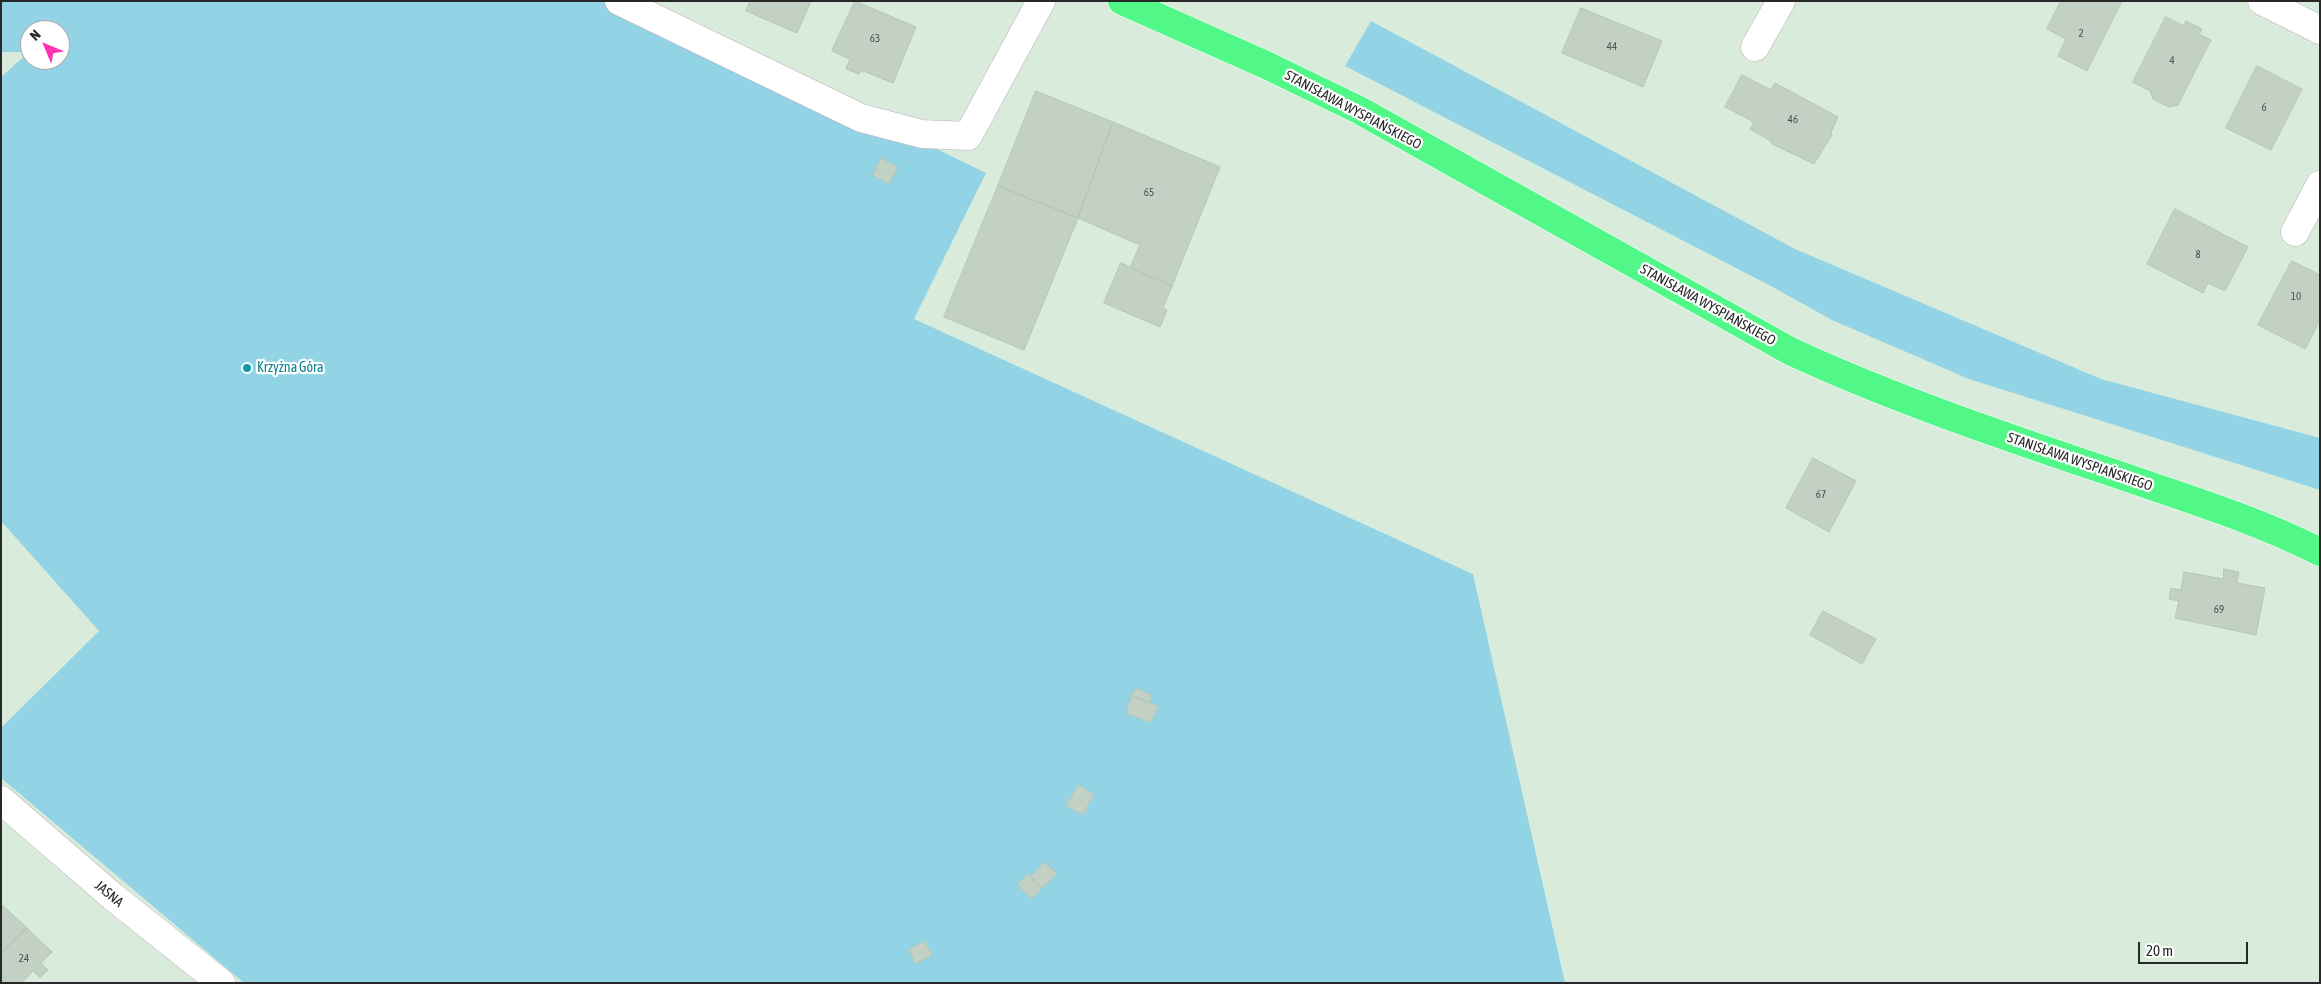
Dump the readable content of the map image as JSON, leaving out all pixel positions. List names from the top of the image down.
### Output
{
  "streets": {
    "main road": ["STANISŁAWA WYSPIAŃSKIEGO"],
    "street": ["JASNA"]
  },
  "places": ["Krzyżna Góra"],
  "house_numbers": [
    "2",
    "63",
    "44",
    "4",
    "6",
    "46",
    "65",
    "8",
    "10",
    "67",
    "69",
    "24"
  ],
  "scale_bar": "20 m",
  "north": "top left"
}
